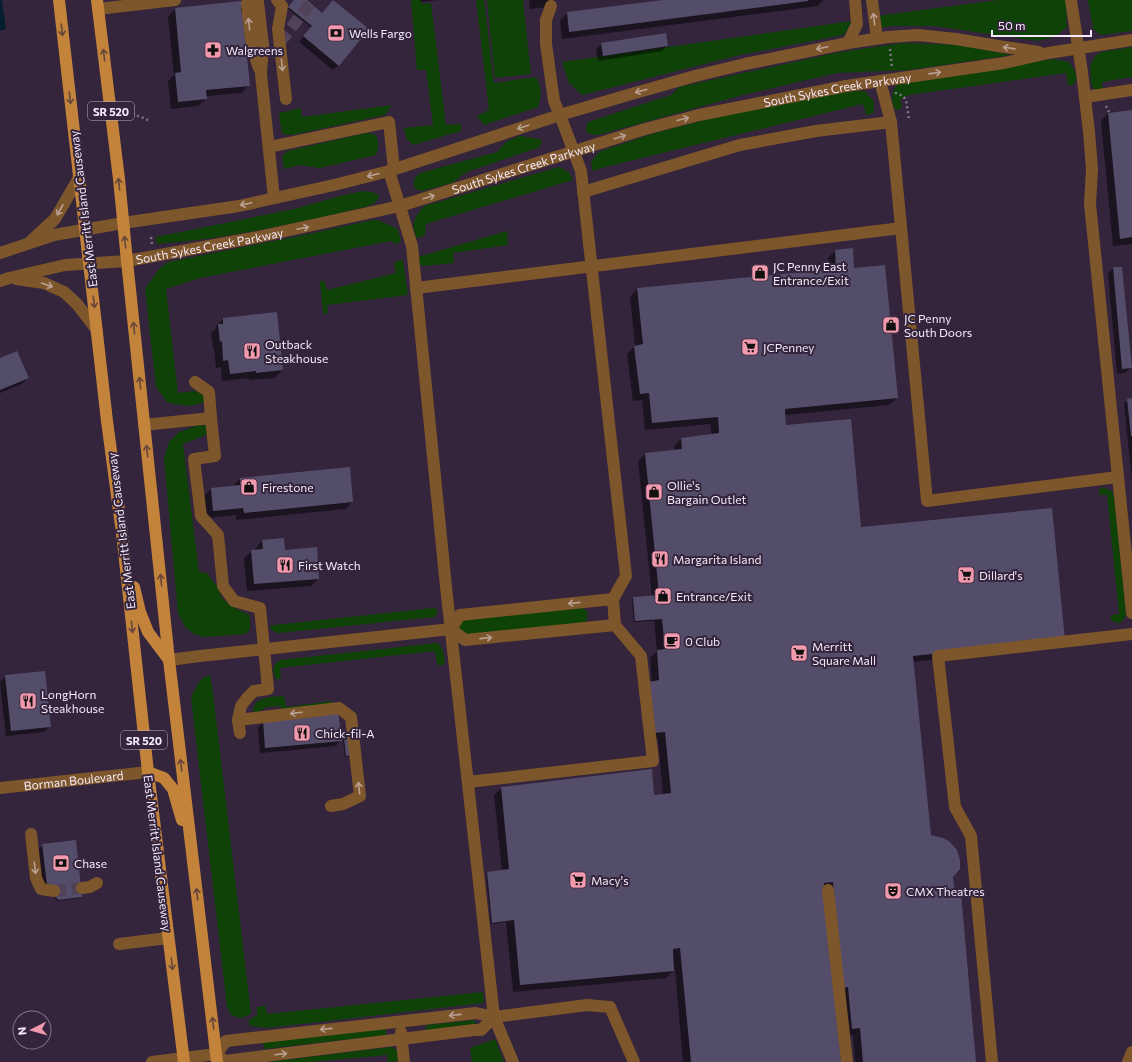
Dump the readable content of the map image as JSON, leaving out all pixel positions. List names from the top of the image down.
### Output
{
  "streets": {
    "main road": ["SR 520", "East Merritt Island Causeway"],
    "street": ["South Sykes Creek Parkway", "Borman Boulevard"]
  },
  "crossings": [
    ["South Sykes Creek Parkway", "SR 520"],
    ["South Sykes Creek Parkway", "East Merritt Island Causeway"],
    ["East Merritt Island Causeway", "Borman Boulevard"]
  ],
  "places": {
    "bank": ["Wells Fargo", "Chase"],
    "pharmacy": ["Walgreens"],
    "shop": [
      "JC Penny East Entrance/Exit",
      "JC Penny South Doors",
      "Firestone",
      "Ollie's Bargain Outlet",
      "Entrance/Exit"
    ],
    "supermarket": [
      "JCPenney",
      "Dillard's",
      "Merritt Square Mall",
      "Macy's"
    ],
    "restaurant": [
      "Outback Steakhouse",
      "Margarita Island",
      "First Watch",
      "LongHorn Steakhouse",
      "Chick-fil-A"
    ],
    "cafe": ["0 Club"],
    "theatre": ["CMX Theatres"]
  },
  "scale_bar": "50 m",
  "north": "left"
}
